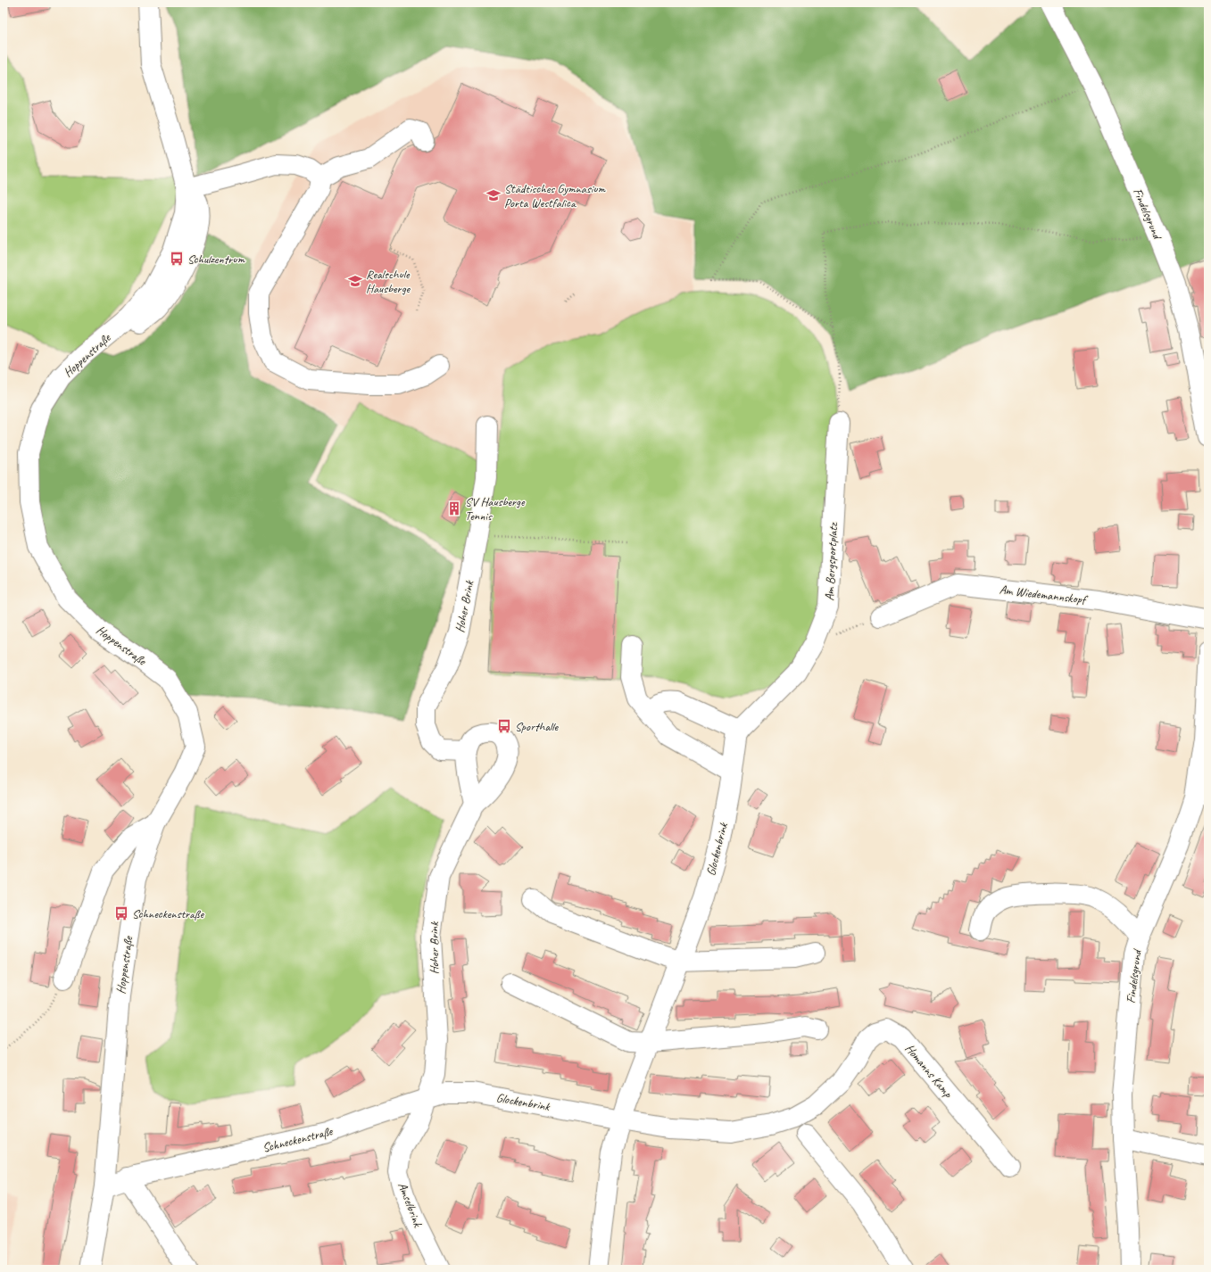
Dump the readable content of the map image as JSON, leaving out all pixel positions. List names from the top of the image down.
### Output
{
  "streets": {
    "street": [
      "Findelsgrund",
      "Hoppenstraße",
      "Am Bergsportplatz",
      "Am Wiedemannskopf",
      "Hoher Brink",
      "Glockenbrink",
      "Homanns Kamp",
      "Schneckenstraße",
      "Amselbrink"
    ]
  },
  "crossings": [
    ["Hoppenstraße", "Schneckenstraße"],
    ["Am Bergsportplatz", "Glockenbrink"],
    ["Hoher Brink", "Glockenbrink"],
    ["Hoher Brink", "Schneckenstraße"],
    ["Hoher Brink", "Amselbrink"],
    ["Glockenbrink", "Homanns Kamp"],
    ["Glockenbrink", "Schneckenstraße"],
    ["Glockenbrink", "Amselbrink"],
    ["Schneckenstraße", "Amselbrink"]
  ],
  "places": {
    "school or university": ["Städtisches Gymnasium Porta Westfalica", "Realschule Hausberge"],
    "bus stop": ["Schulzentrum", "Sporthalle", "Schneckenstraße"],
    "building": ["SV Hausberge Tennis"]
  }
}
